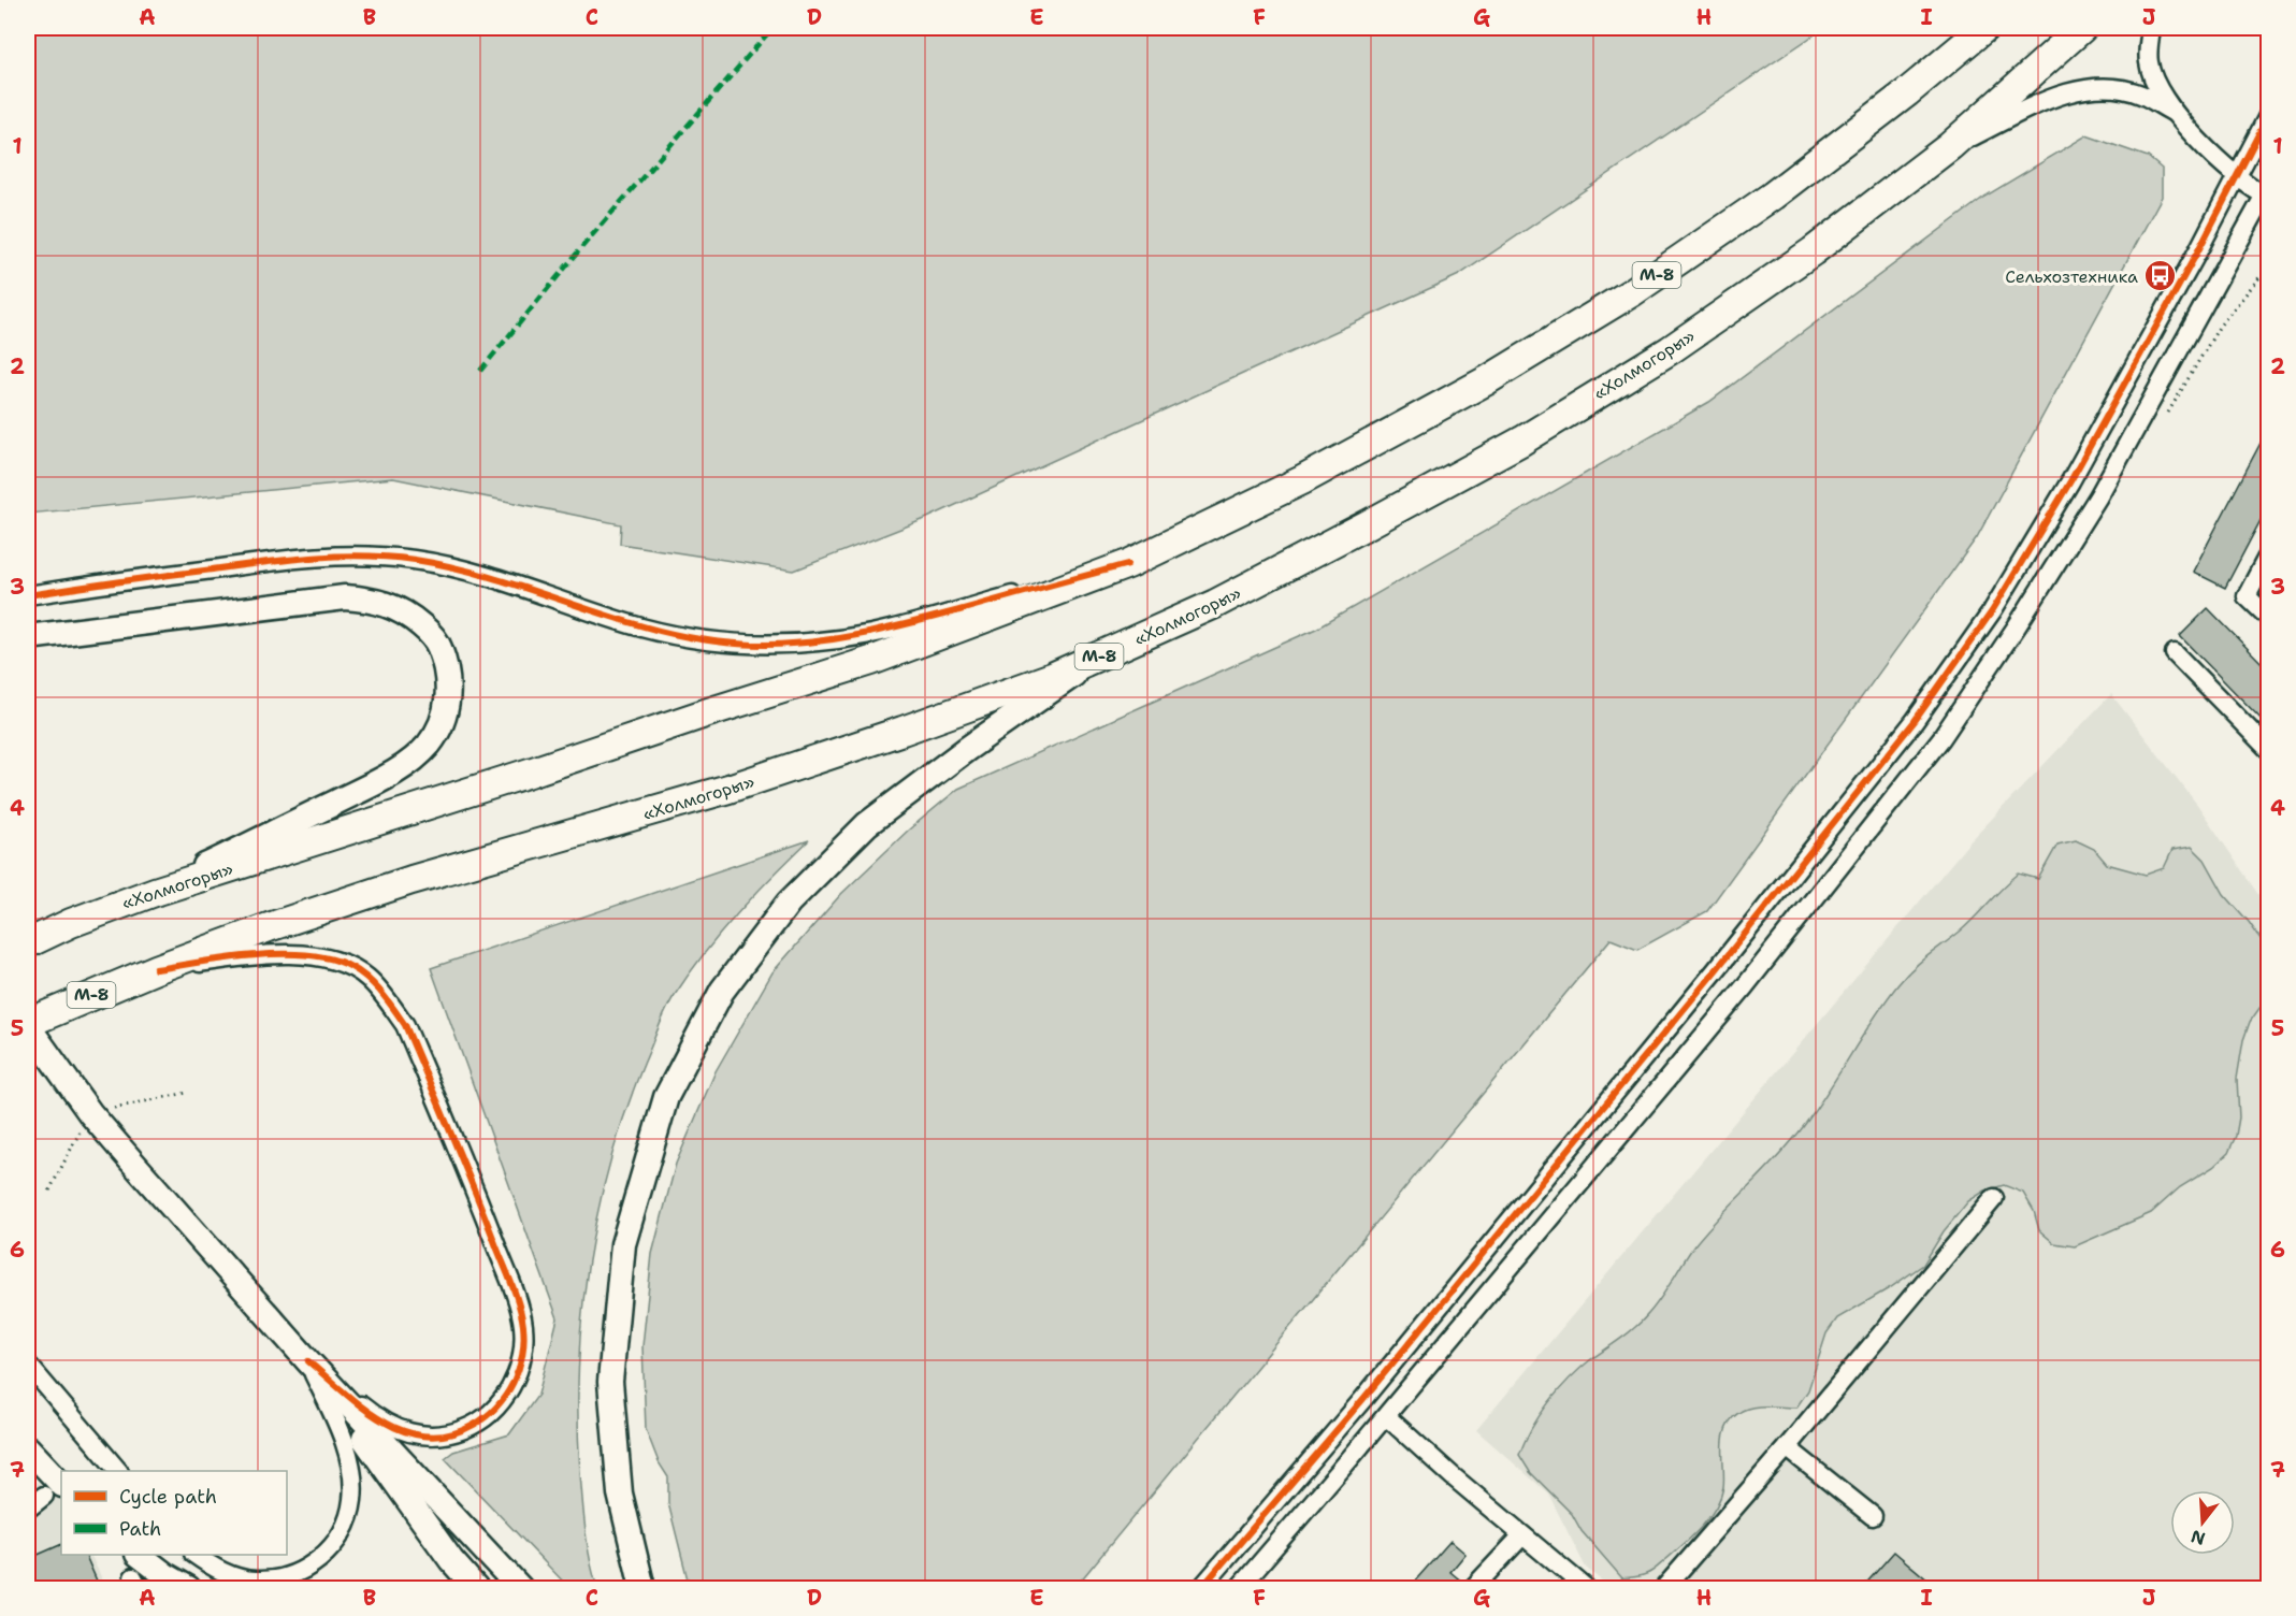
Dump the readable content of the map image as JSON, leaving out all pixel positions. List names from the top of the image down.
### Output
{
  "streets": {
    "highway": ["М-8", "«Холмогоры»"]
  },
  "places": {
    "bus stop": ["Сельхозтехника"]
  },
  "legend": ["Cycle path", "Path"],
  "north": "bottom",
  "grid": {
    "columns": [
      "A",
      "B",
      "C",
      "D",
      "E",
      "F",
      "G",
      "H",
      "I",
      "J"
    ],
    "rows": [
      "1",
      "2",
      "3",
      "4",
      "5",
      "6",
      "7"
    ]
  }
}
